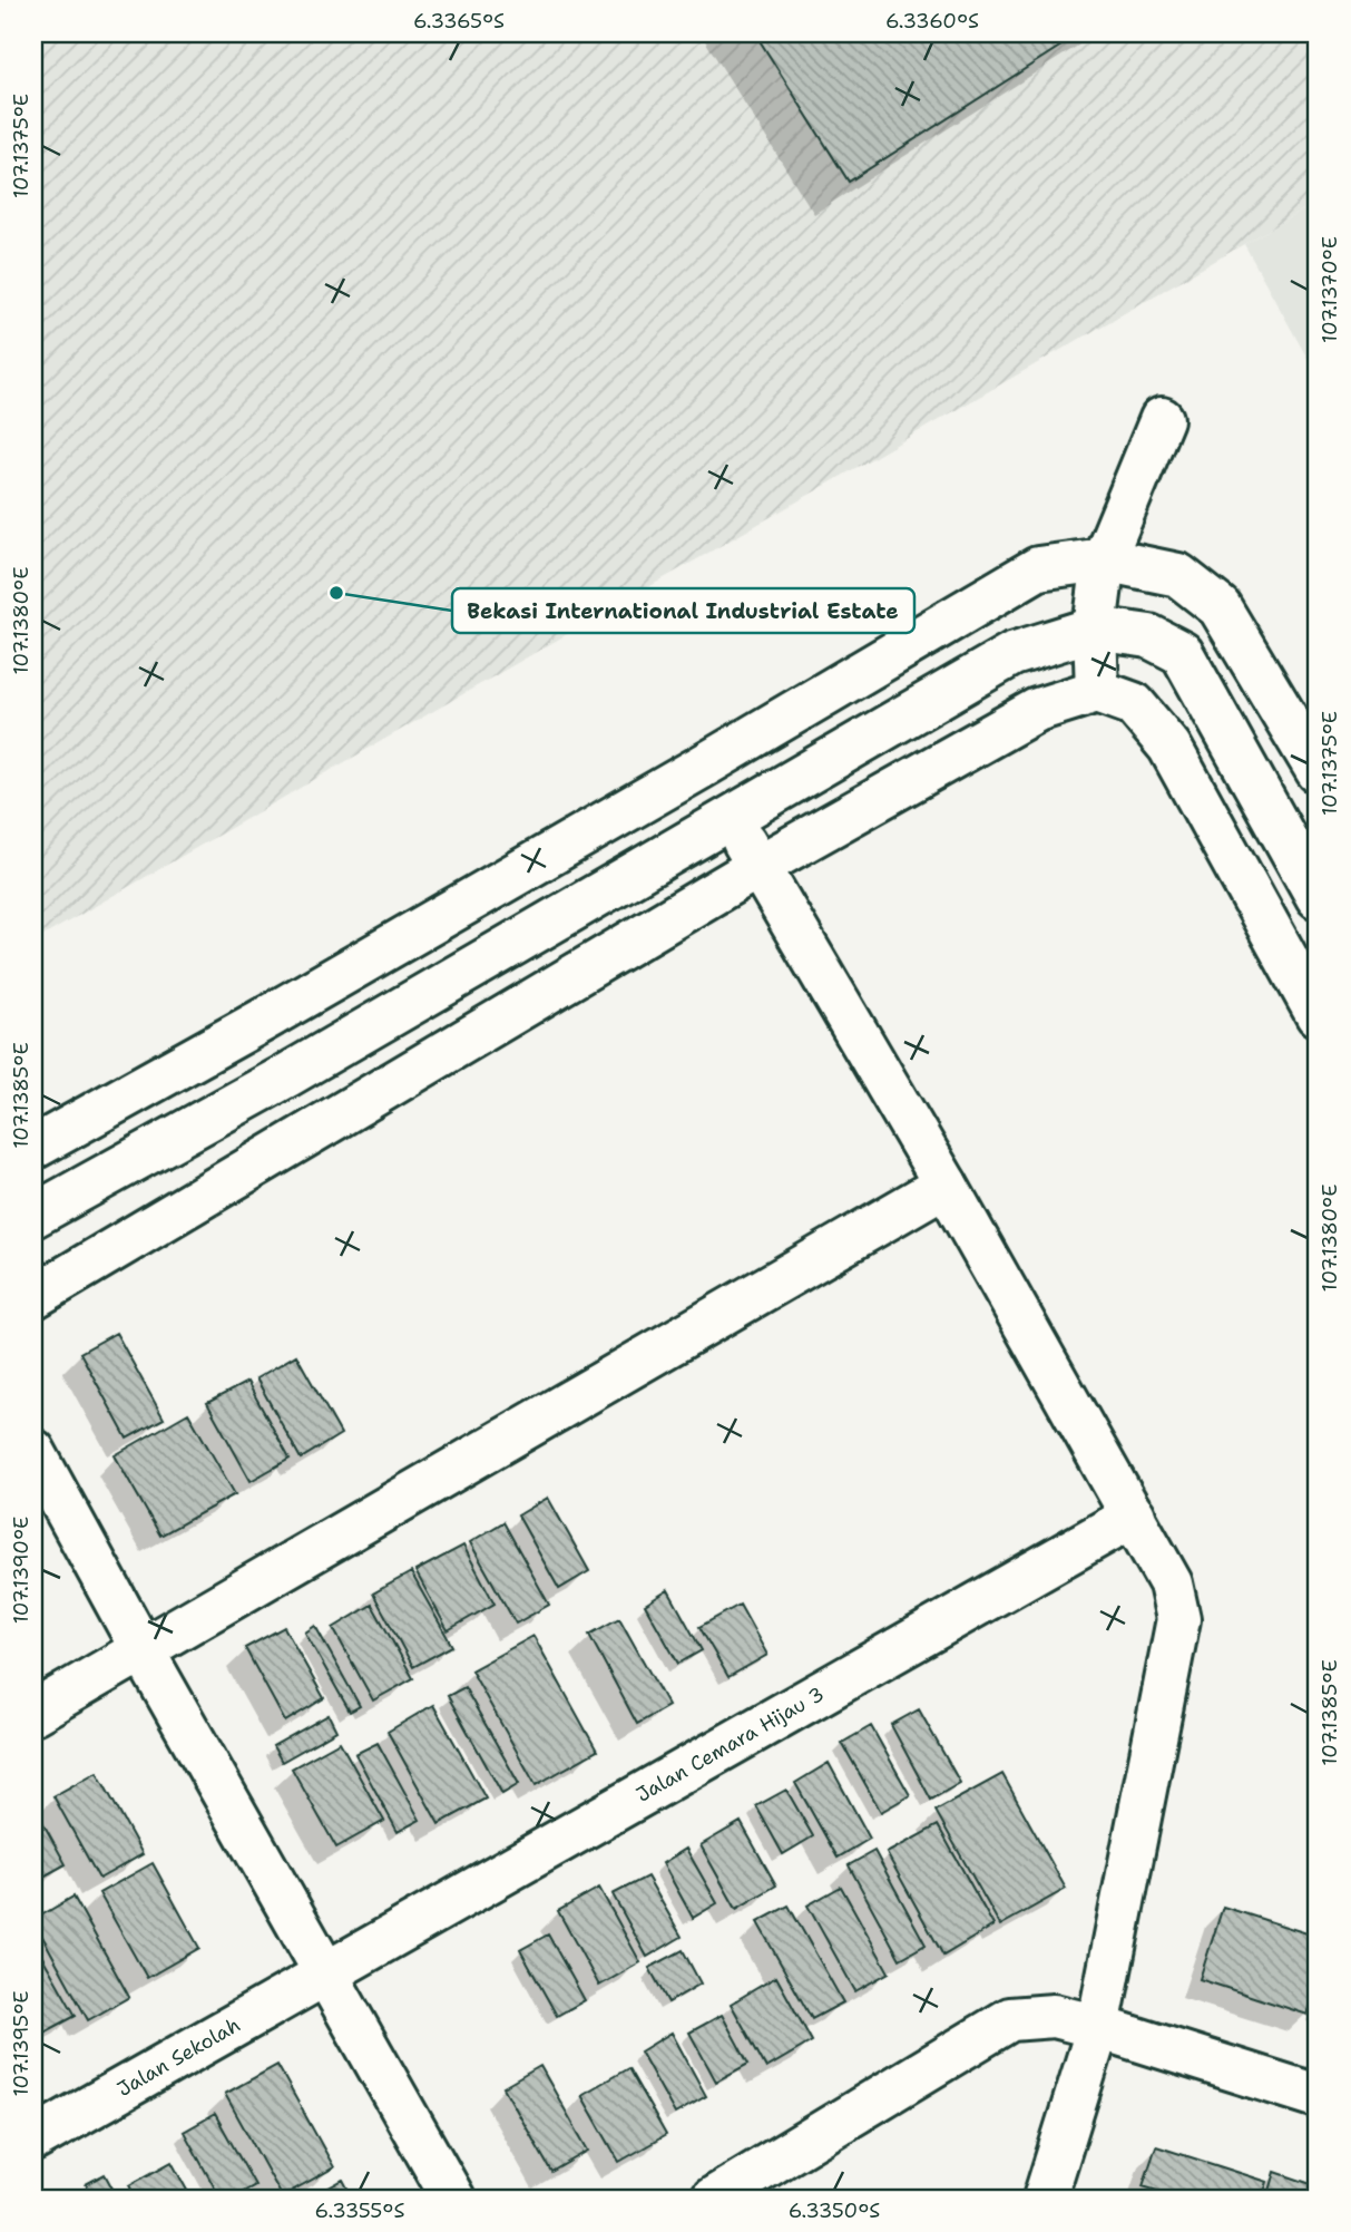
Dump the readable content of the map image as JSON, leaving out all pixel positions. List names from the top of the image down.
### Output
{
  "streets": {
    "street": ["Jalan Cemara Hijau 3", "Jalan Sekolah"]
  },
  "crossings": [
    ["Jalan Cemara Hijau 3", "Jalan Sekolah"]
  ],
  "places": ["Bekasi International Industrial Estate"],
  "coordinates": [
    "6.3365°S",
    "6.3360°S",
    "107.1375°E",
    "107.1370°E",
    "107.1380°E",
    "107.1385°E",
    "107.1390°E",
    "107.1395°E",
    "6.3355°S",
    "6.3350°S"
  ]
}
